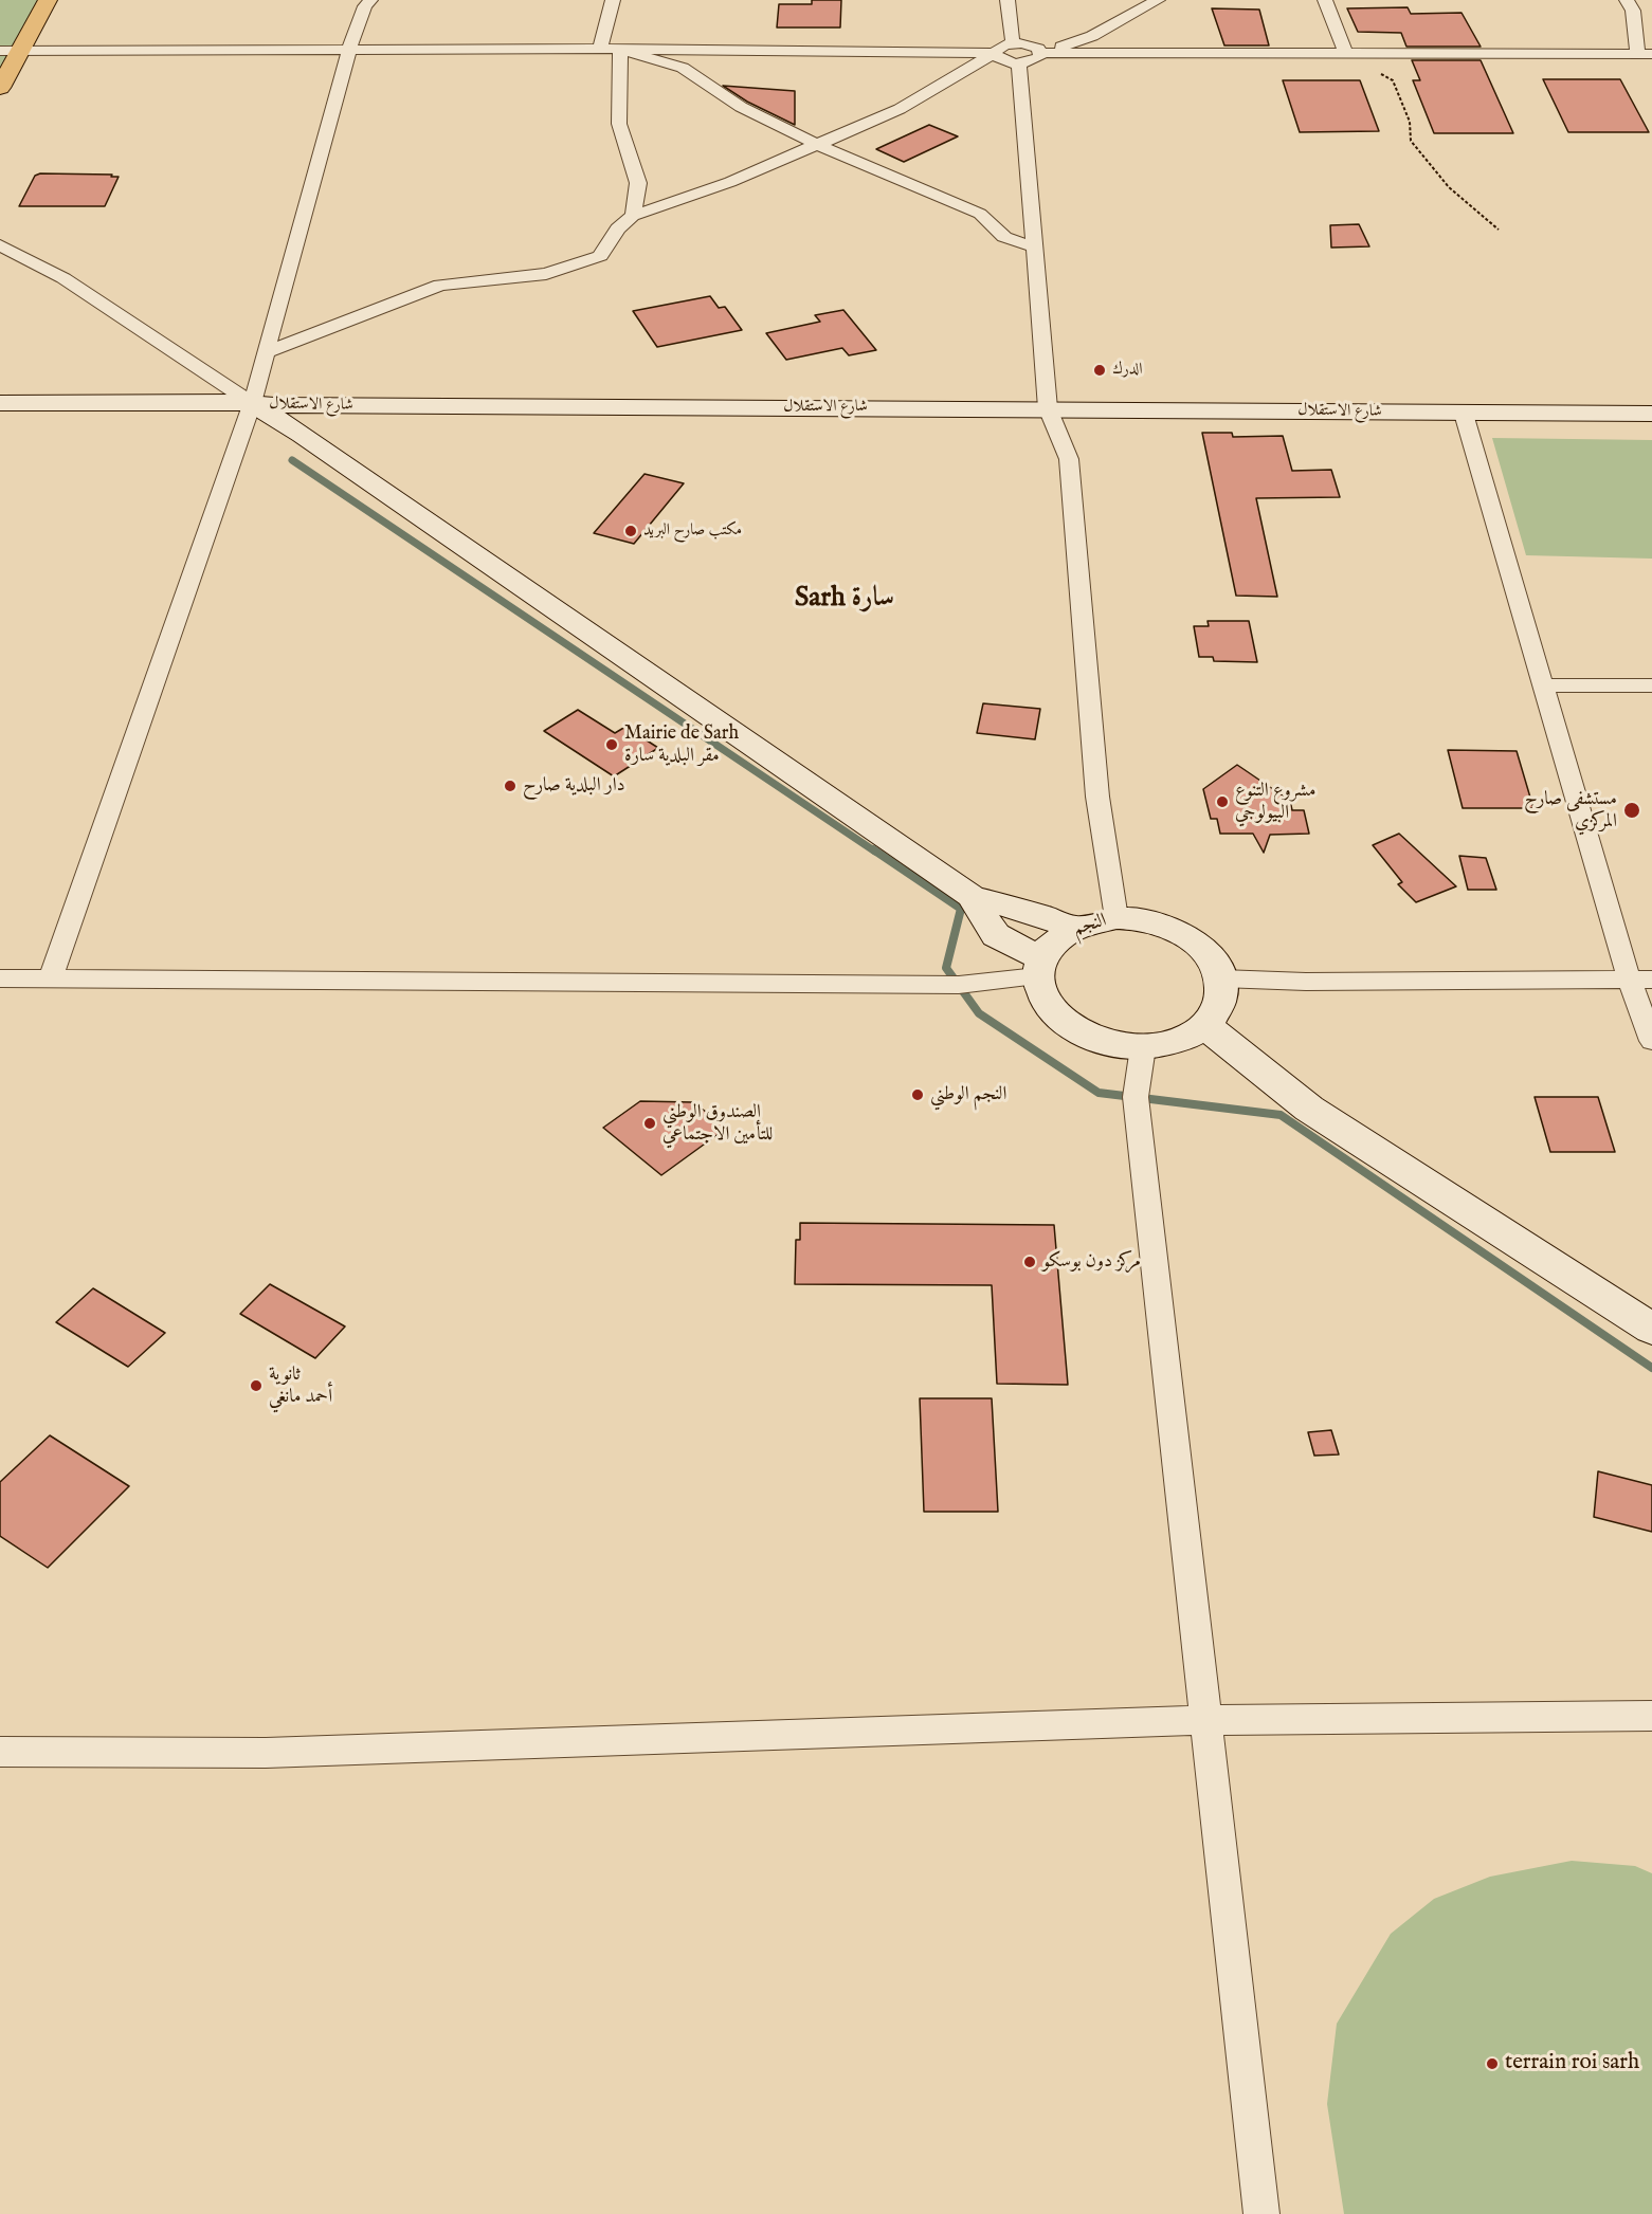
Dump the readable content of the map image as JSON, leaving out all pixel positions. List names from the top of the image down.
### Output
{
  "streets": {
    "street": ["شارع الاستقلال", "النجم"]
  },
  "districts": ["Sarh سارة"],
  "places": [
    "الدرك",
    "مكتب صارح البريد",
    "Mairie de Sarh مقر البلدية سارة",
    "دار البلدية صارح",
    "مشروع التنوع البيولوجي",
    "مستشفى صارح المركزي",
    "النجم الوطني",
    "الصندوق الوطني للتأمين الاجتماعي",
    "مركز دون بوسكو",
    "ثانوية أحمد مانغي",
    "terrain roi sarh"
  ]
}
